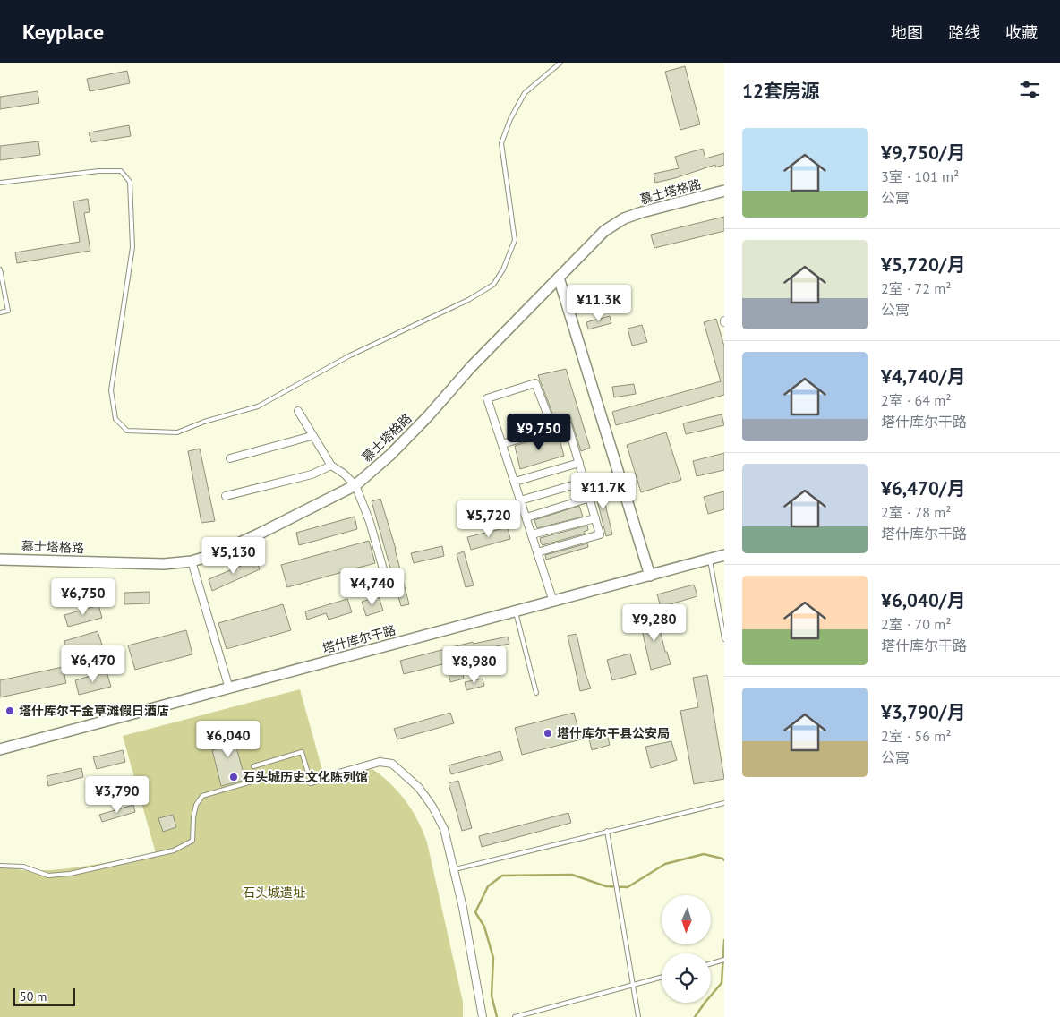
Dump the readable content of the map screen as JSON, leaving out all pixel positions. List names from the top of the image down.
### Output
{
  "streets": {
    "street": ["慕士塔格路", "塔什库尔干路"]
  },
  "parks": ["石头城遗址"],
  "places": ["塔什库尔干金草滩假日酒店", "塔什库尔干县公安局", "石头城历史文化陈列馆"],
  "scale_bar": "50 m",
  "north": "bottom",
  "page": {
    "header": "Keyplace",
    "nav": ["地图", "路线", "收藏"],
    "heading": "12套房源",
    "list": [
      {
        "name": "¥9,750/月",
        "note": "3室 · 101 m² · 公寓"
      },
      {
        "name": "¥5,720/月",
        "note": "2室 · 72 m² · 公寓"
      },
      {
        "name": "¥4,740/月",
        "note": "2室 · 64 m² · 塔什库尔干路"
      },
      {
        "name": "¥6,470/月",
        "note": "2室 · 78 m² · 塔什库尔干路"
      },
      {
        "name": "¥6,040/月",
        "note": "2室 · 70 m² · 塔什库尔干路"
      },
      {
        "name": "¥3,790/月",
        "note": "2室 · 56 m² · 公寓"
      }
    ],
    "price": [
      "¥11.3K",
      "¥9,750",
      "¥11.7K",
      "¥5,720",
      "¥5,130",
      "¥4,740",
      "¥6,750",
      "¥9,280",
      "¥6,470",
      "¥8,980",
      "¥6,040",
      "¥3,790"
    ],
    "scale": "50 m"
  }
}
